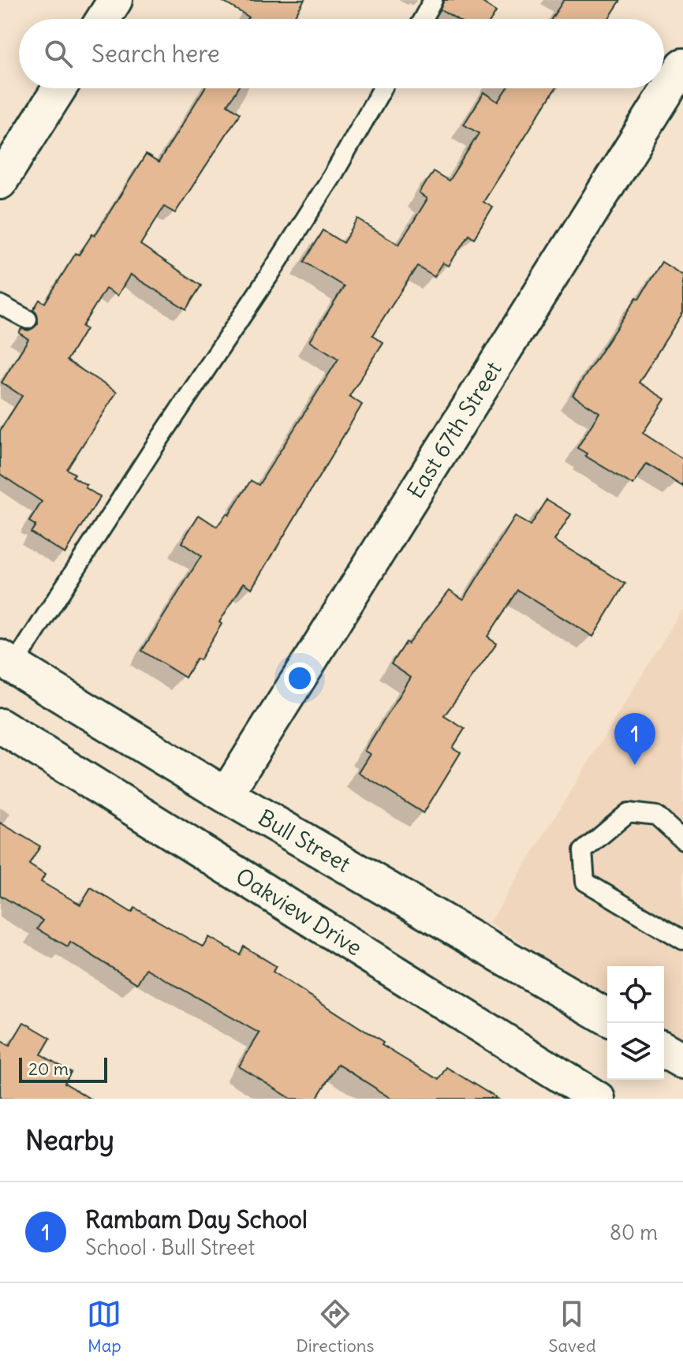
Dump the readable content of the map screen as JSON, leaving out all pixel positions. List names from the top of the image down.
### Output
{
  "streets": {
    "street": ["East 67th Street", "Bull Street", "Oakview Drive"]
  },
  "crossings": [
    ["East 67th Street", "Bull Street"]
  ],
  "scale_bar": "20 m",
  "page": {
    "search": "Search here",
    "pins": "1",
    "scale": "20 m",
    "heading": "Nearby",
    "list": [
      {
        "mark": "1",
        "name": "Rambam Day School",
        "note": "School · Bull Street",
        "value": "80 m"
      }
    ],
    "nav": ["Map", "Directions", "Saved"]
  }
}
